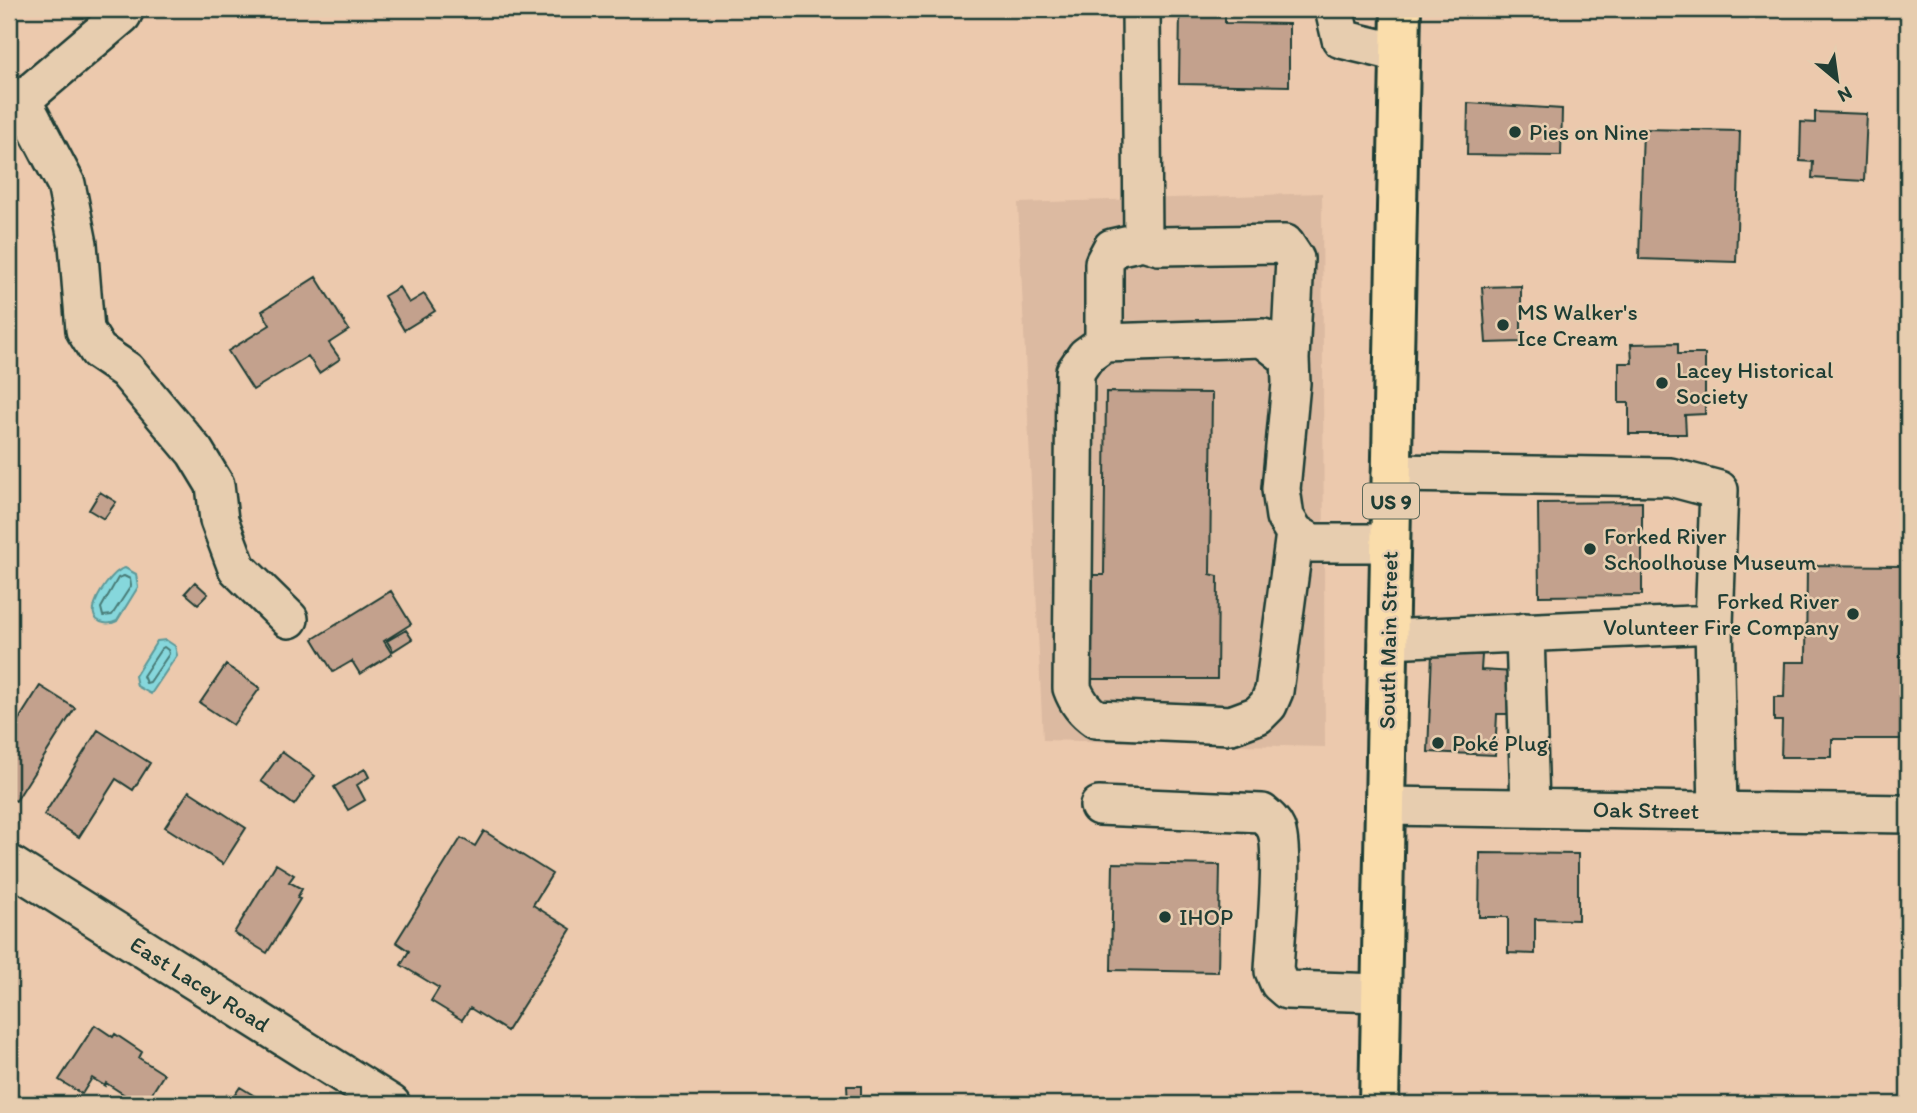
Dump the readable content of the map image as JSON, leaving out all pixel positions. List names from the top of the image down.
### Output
{
  "streets": {
    "highway": ["US 9", "South Main Street"],
    "street": ["Oak Street", "East Lacey Road"]
  },
  "crossings": [
    ["South Main Street", "Oak Street"]
  ],
  "places": [
    "Pies on Nine",
    "MS Walker's Ice Cream",
    "Lacey Historical Society",
    "Forked River Schoolhouse Museum",
    "Forked River Volunteer Fire Company",
    "Poké Plug",
    "IHOP"
  ],
  "north": "bottom right"
}
